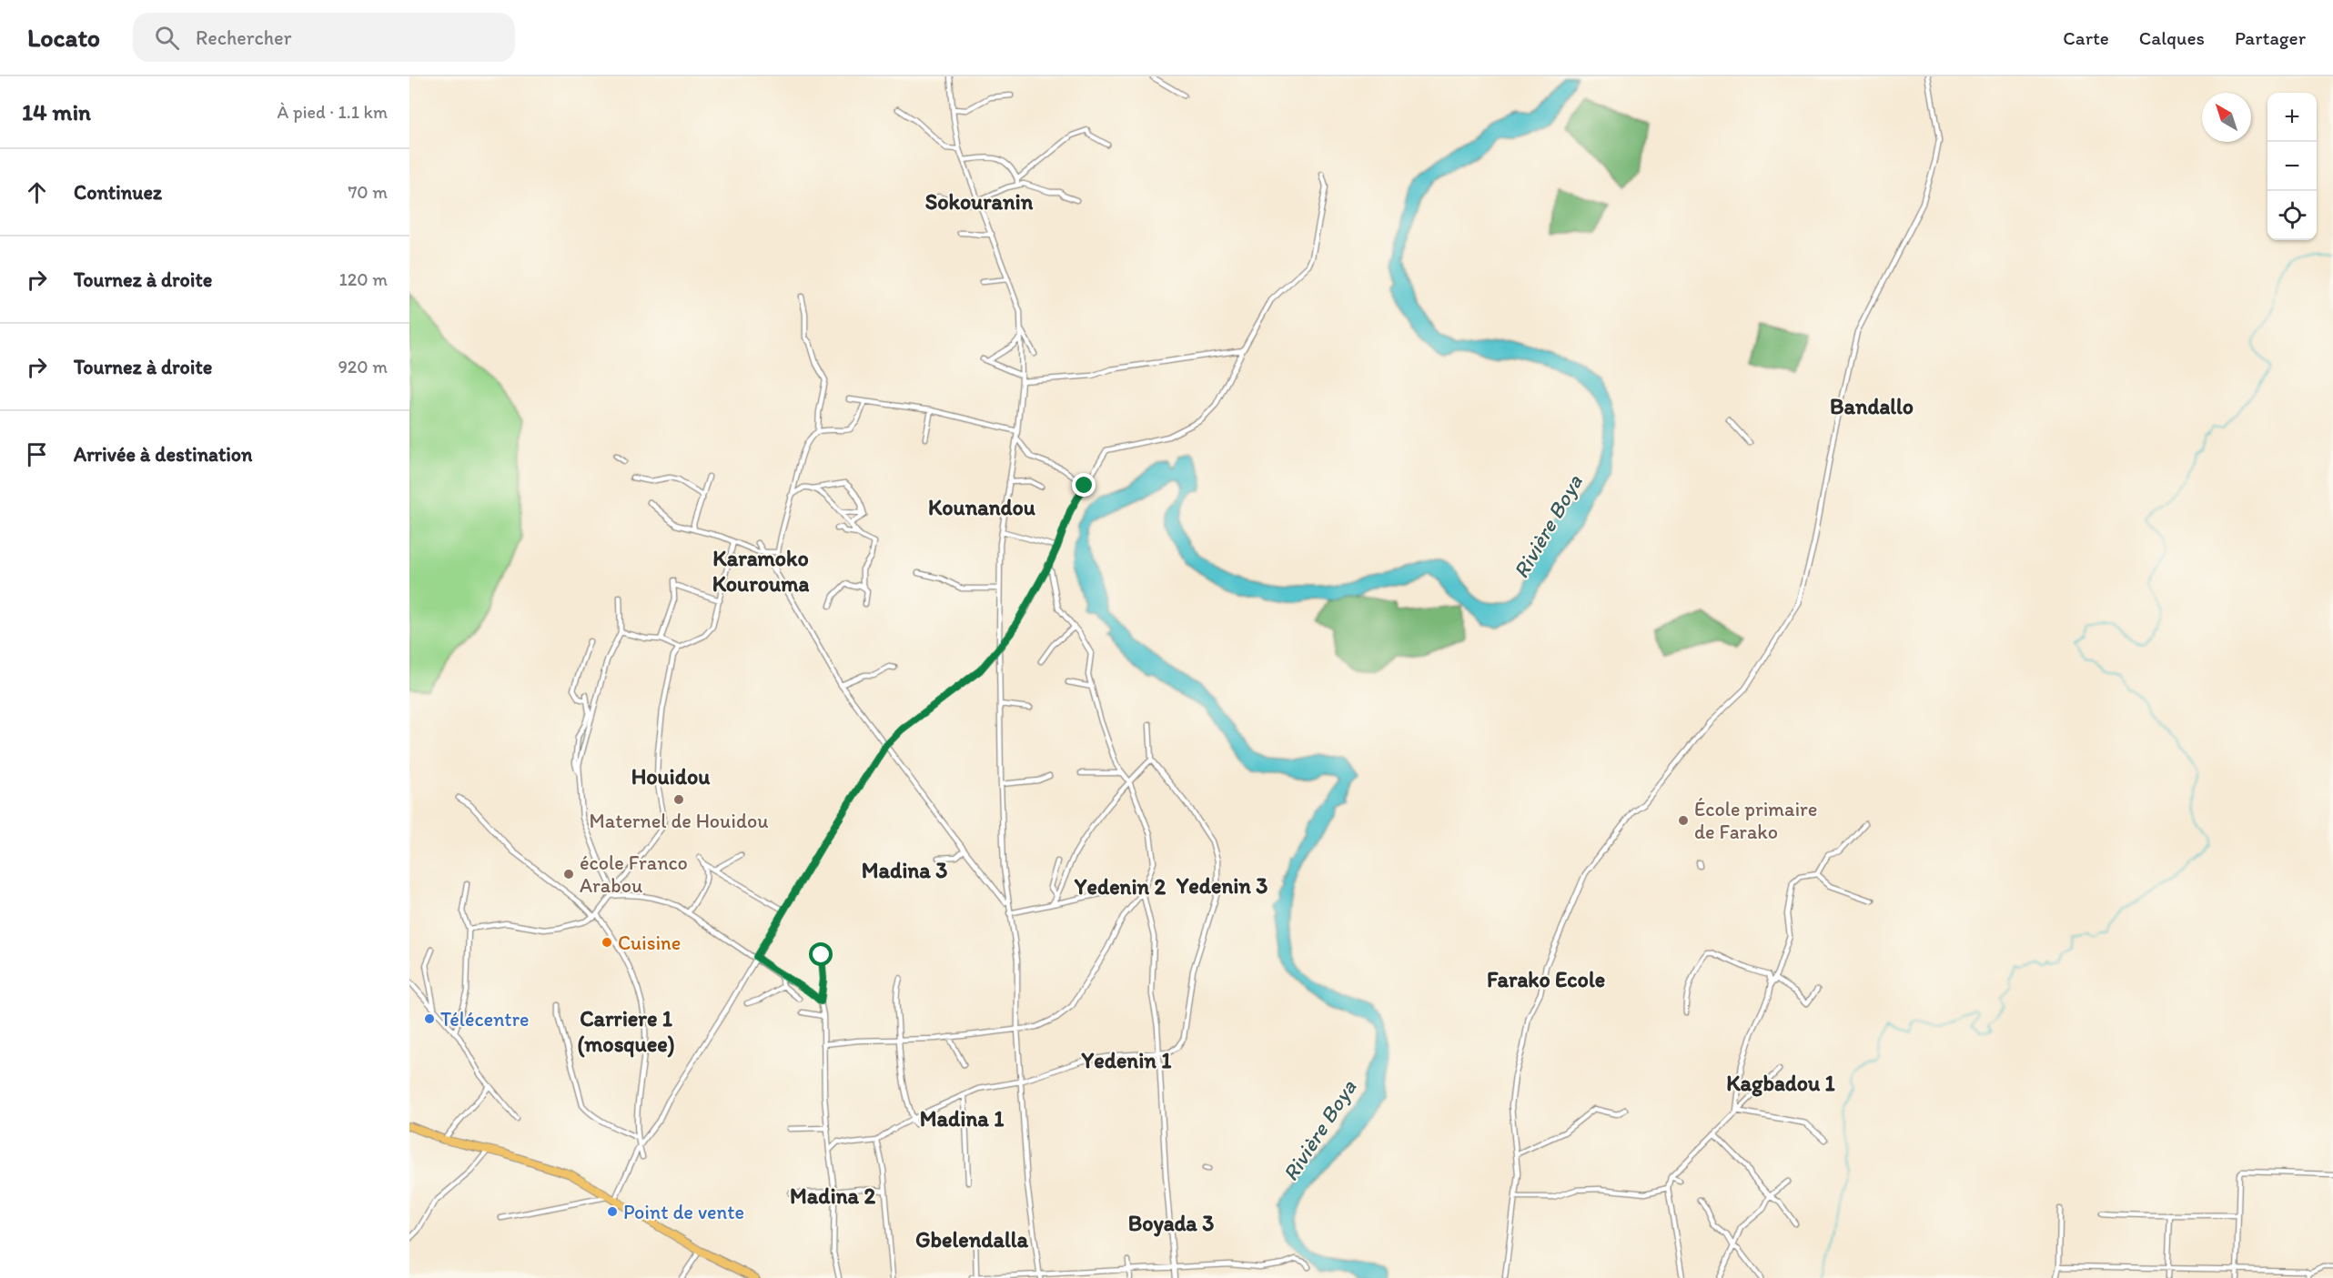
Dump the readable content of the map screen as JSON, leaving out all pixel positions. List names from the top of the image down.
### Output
{
  "districts": [
    "Sokouranin",
    "Bandallo",
    "Kounandou",
    "Karamoko Kourouma",
    "Houidou",
    "Madina 3",
    "Yedenin 3",
    "Yedenin 2",
    "Farako Ecole",
    "Carriere 1 (mosquee)",
    "Yedenin 1",
    "Kagbadou 1",
    "Madina 1",
    "Madina 2",
    "Boyada 3",
    "Gbelendalla"
  ],
  "water": ["Rivière Boya"],
  "places": [
    "Maternel de Houidou",
    "École primaire de Farako",
    "école Franco Arabou",
    "Cuisine",
    "Télécentre",
    "Point de vente"
  ],
  "north": "top left",
  "page": {
    "header": "Locato",
    "search": "Rechercher",
    "nav": ["Carte", "Calques", "Partager"],
    "heading": ["14 min", "À pied · 1.1 km"],
    "map_buttons": ["+", "−"],
    "list": [
      ["Continuez", "70 m"],
      ["Tournez à droite", "120 m"],
      ["Tournez à droite", "920 m"],
      "Arrivée à destination"
    ]
  }
}
